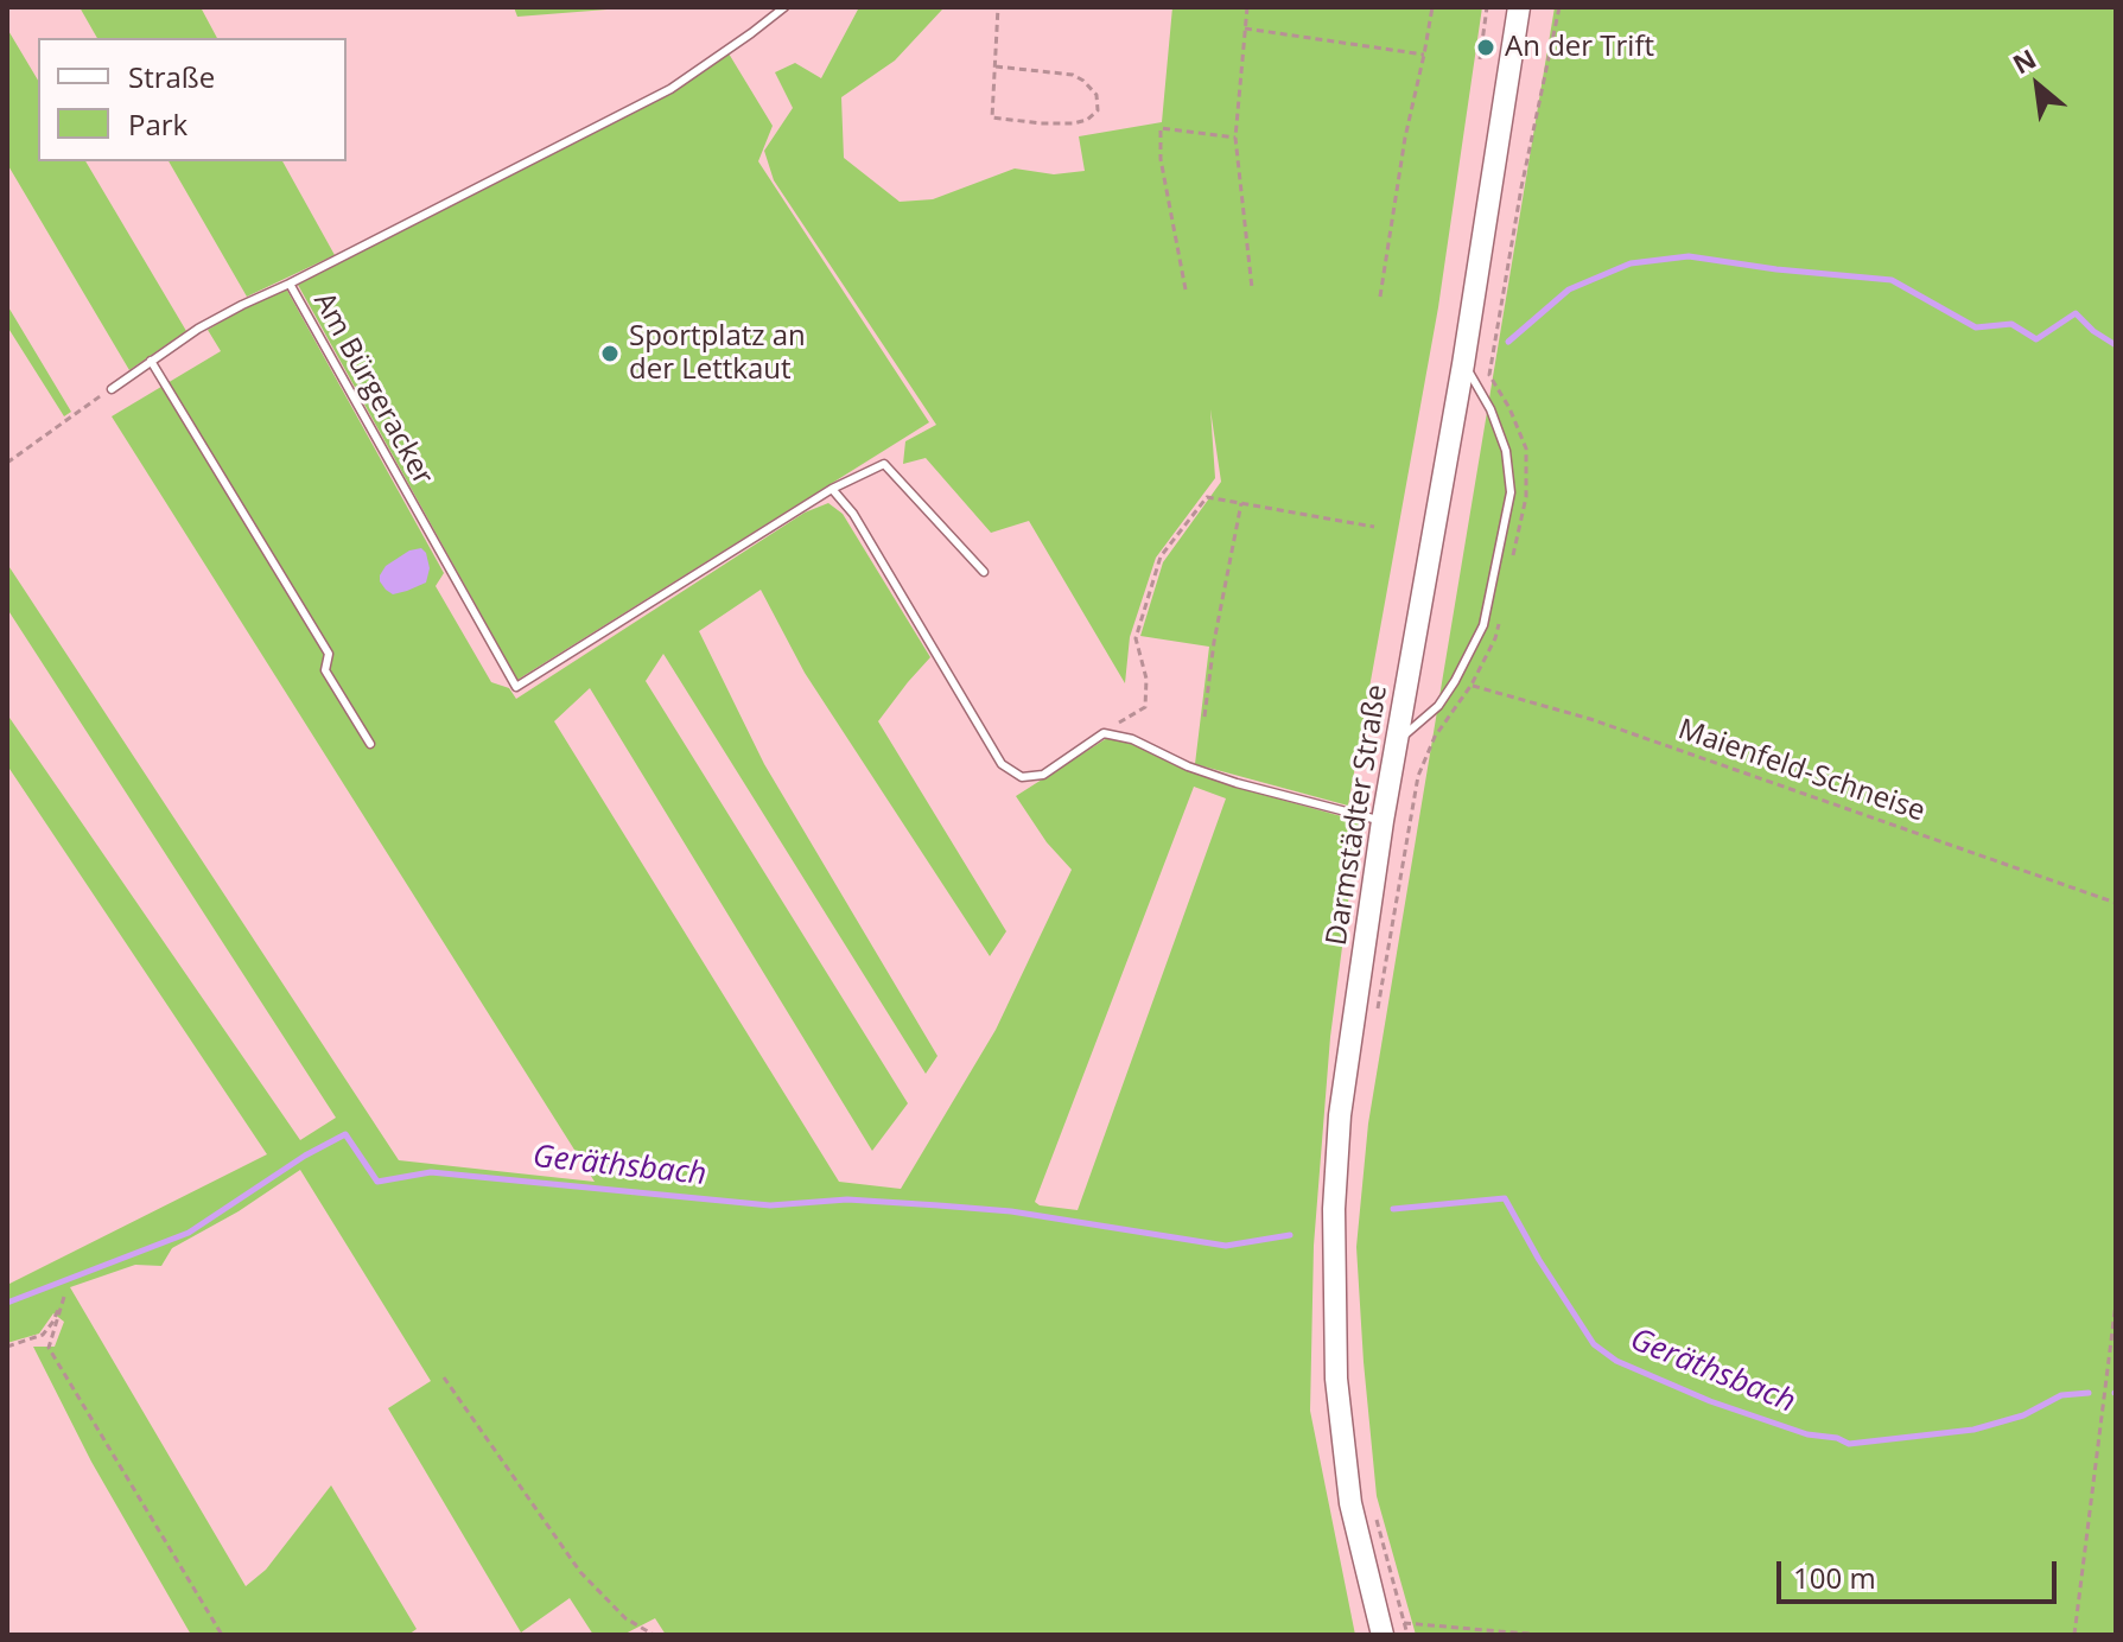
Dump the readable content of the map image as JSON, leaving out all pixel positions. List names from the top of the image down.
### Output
{
  "streets": {
    "main road": ["Darmstädter Straße"],
    "lane": ["Am Bürgeracker"],
    "path": ["Maienfeld-Schneise"]
  },
  "water": ["Geräthsbach"],
  "places": ["An der Trift", "Sportplatz an der Lettkaut"],
  "legend": ["Straße", "Park"],
  "scale_bar": "100 m",
  "north": "top left"
}
